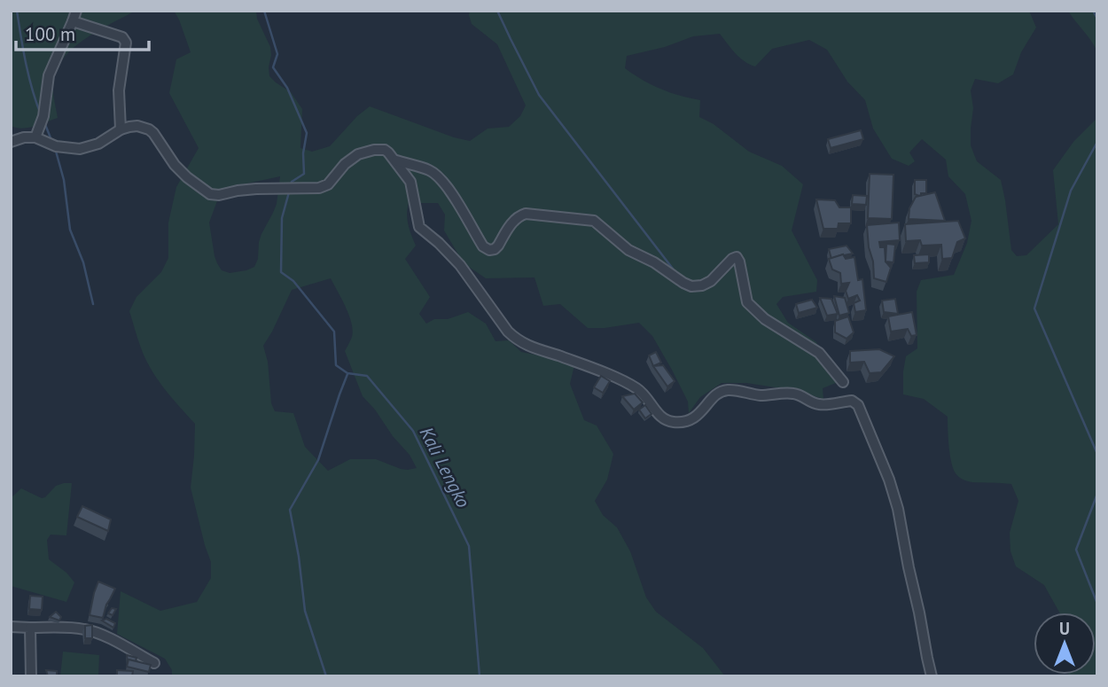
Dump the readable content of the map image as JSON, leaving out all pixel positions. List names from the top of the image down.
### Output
{
  "water": ["Kali Lengko"],
  "scale_bar": "100 m",
  "north": "top"
}
